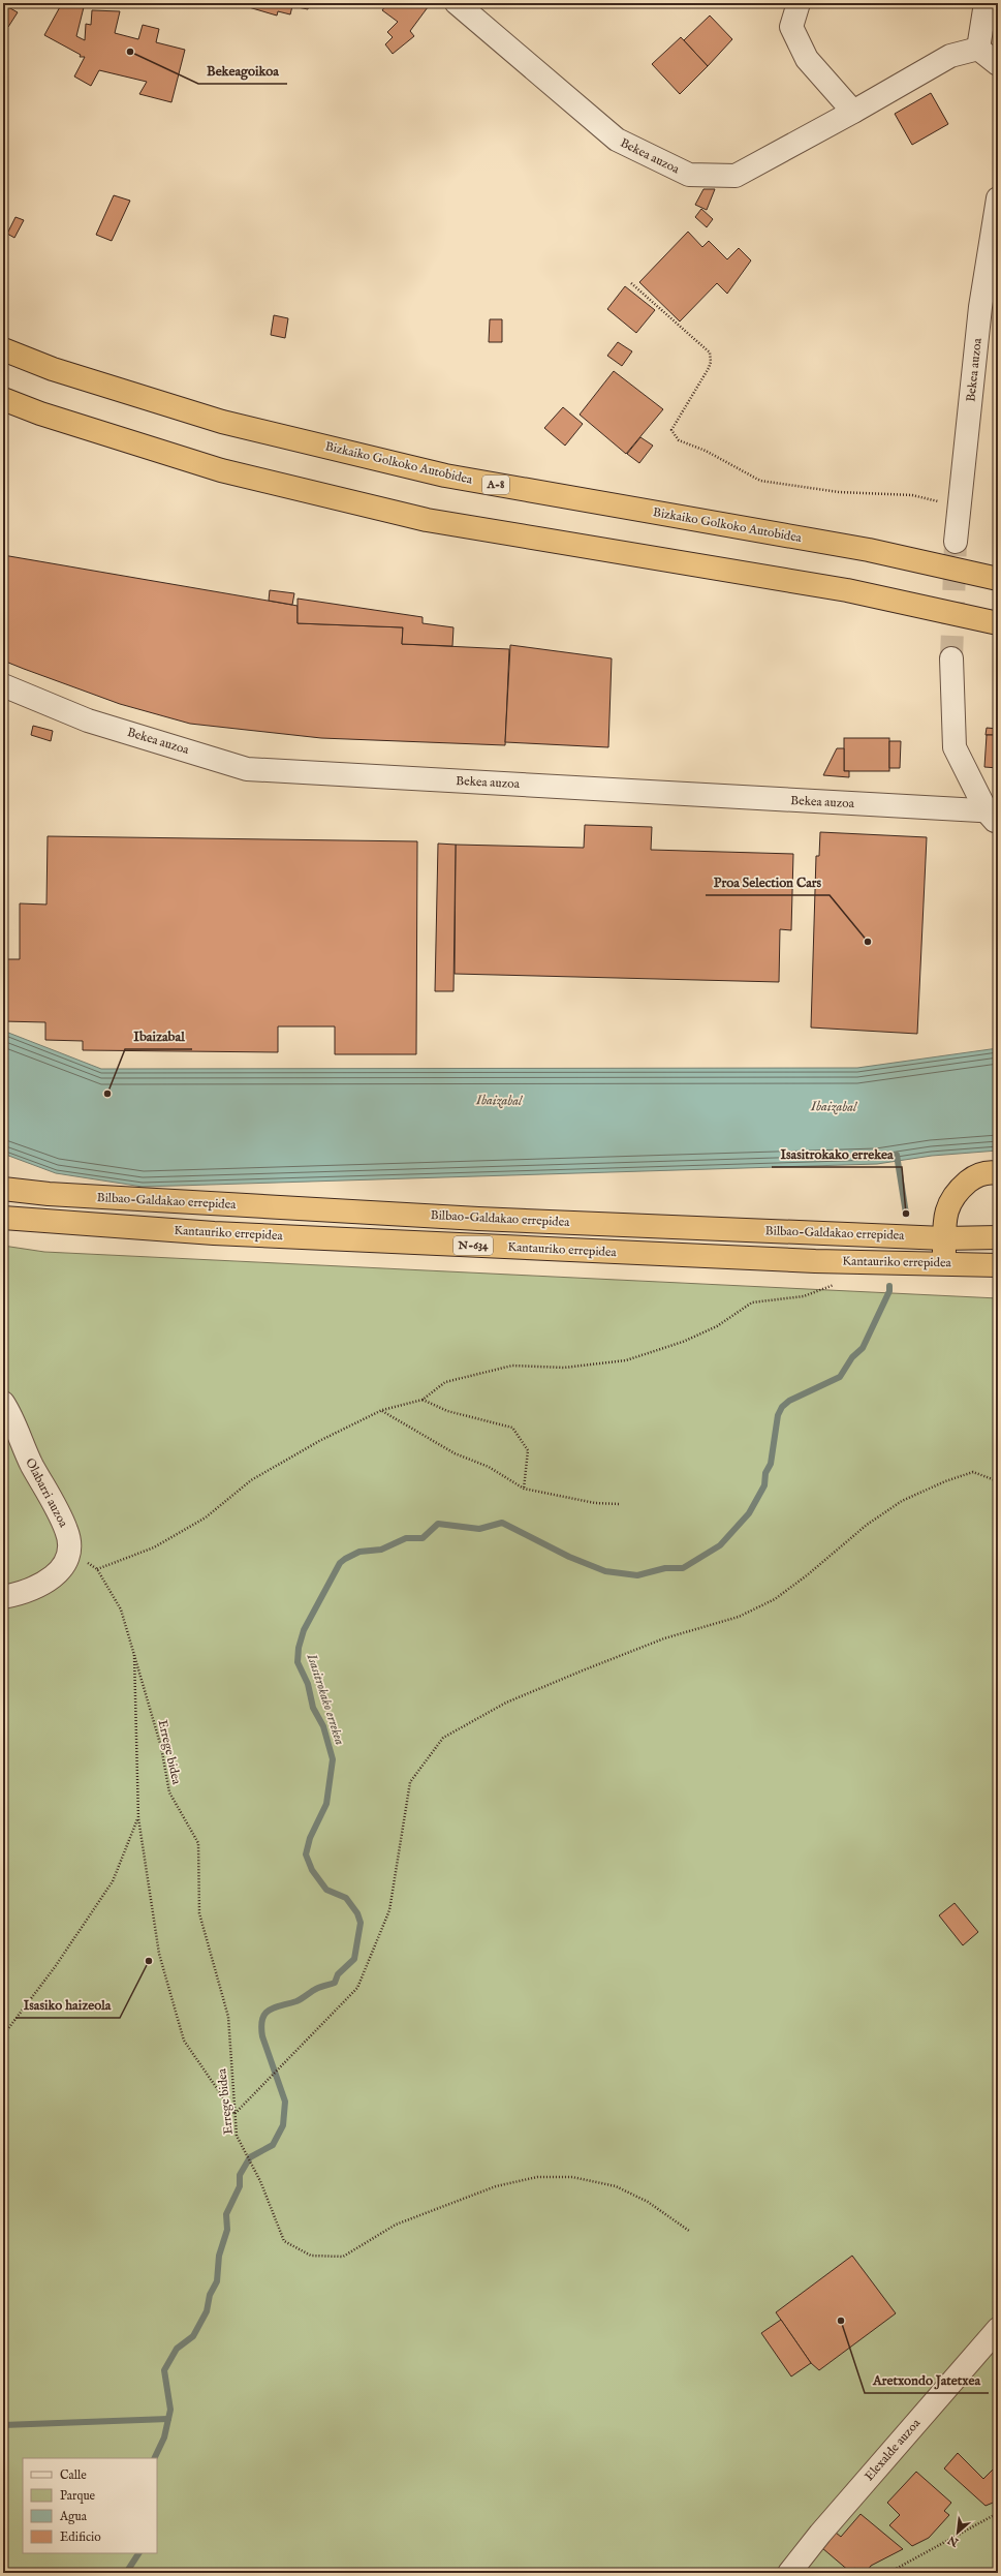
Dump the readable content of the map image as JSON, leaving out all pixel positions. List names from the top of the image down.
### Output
{
  "streets": {
    "highway": [
      "Bizkaiko Golkoko Autobidea",
      "A-8",
      "Bilbao-Galdakao errepidea",
      "Kantauriko errepidea",
      "N-634"
    ],
    "street": ["Bekea auzoa", "Olabarri auzoa", "Elexalde auzoa"],
    "path": ["Errege bidea"]
  },
  "crossings": [
    ["Olabarri auzoa", "Errege bidea"]
  ],
  "water": ["Ibaizabal", "Isasitrokako errekea"],
  "places": [
    "Bekeagoikoa",
    "Proa Selection Cars",
    "Ibaizabal",
    "Isasitrokako errekea",
    "Isasiko haizeola",
    "Aretxondo Jatetxea"
  ],
  "legend": [
    "Calle",
    "Parque",
    "Agua",
    "Edificio"
  ],
  "north": "bottom left"
}
